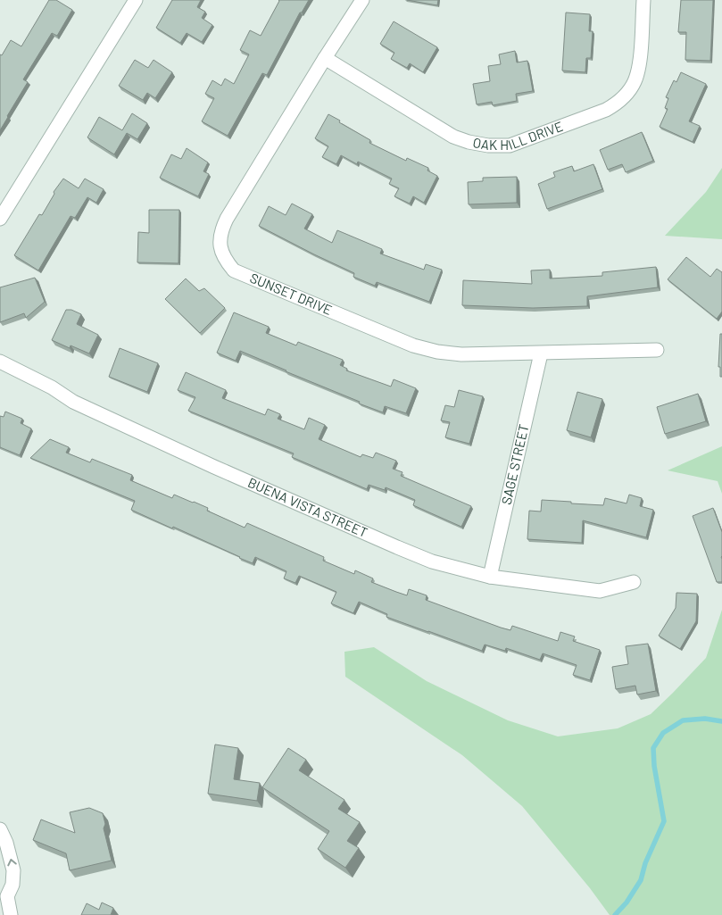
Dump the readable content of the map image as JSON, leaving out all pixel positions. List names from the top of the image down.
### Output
{
  "streets": {
    "street": [
      "OAK HILL DRIVE",
      "SUNSET DRIVE",
      "SAGE STREET",
      "BUENA VISTA STREET"
    ]
  },
  "crossings": [
    ["OAK HILL DRIVE", "SUNSET DRIVE"],
    ["SUNSET DRIVE", "SAGE STREET"],
    ["SAGE STREET", "BUENA VISTA STREET"]
  ]
}
